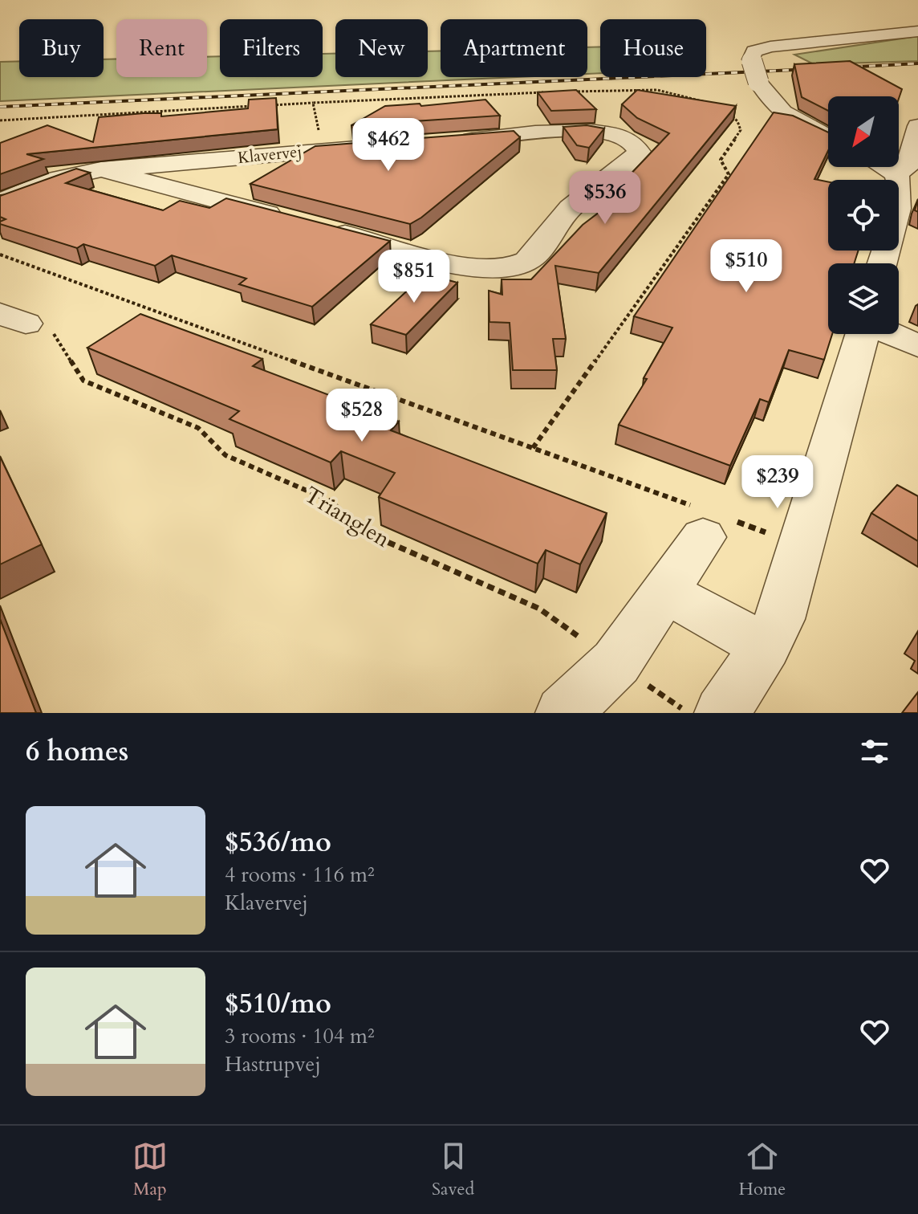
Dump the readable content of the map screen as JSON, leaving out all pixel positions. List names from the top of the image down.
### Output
{
  "streets": {
    "street": ["Klavervej"],
    "path": ["Trianglen"]
  },
  "north": "bottom left",
  "page": {
    "chip": [
      "Buy",
      "Rent",
      "Filters",
      "New",
      "Apartment",
      "House"
    ],
    "price": [
      "$462",
      "$536",
      "$510",
      "$851",
      "$528",
      "$239"
    ],
    "heading": "6 homes",
    "list": [
      {
        "name": "$536/mo",
        "note": "4 rooms · 116 m² · Klavervej"
      },
      {
        "name": "$510/mo",
        "note": "3 rooms · 104 m² · Hastrupvej"
      }
    ],
    "tabs": ["Map", "Saved", "Home"]
  }
}
